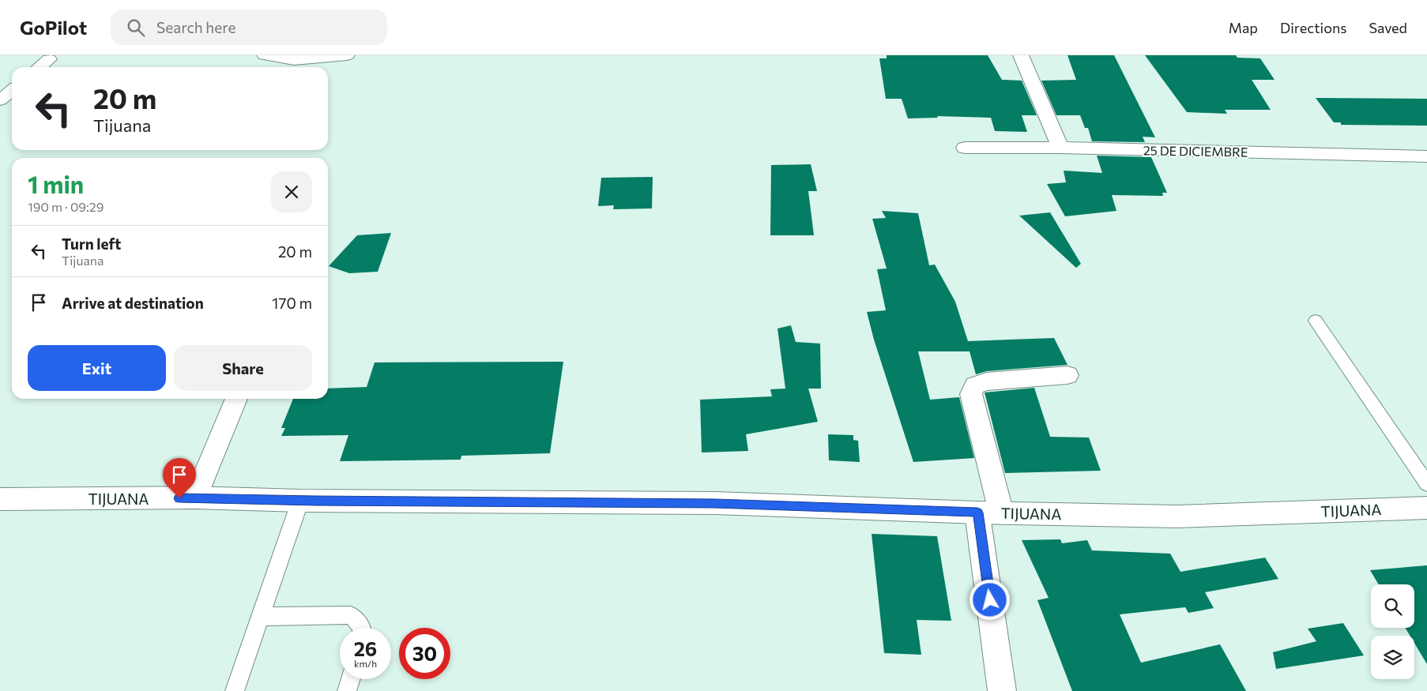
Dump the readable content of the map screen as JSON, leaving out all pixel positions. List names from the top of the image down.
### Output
{
  "streets": {
    "street": ["25 DE DICIEMBRE", "TIJUANA"]
  },
  "page": {
    "header": "GoPilot",
    "search": "Search here",
    "nav": ["Map", "Directions", "Saved"],
    "turn": ["20 m", "Tijuana"],
    "heading": ["1 min", "190 m · 09:29"],
    "list": [
      {
        "name": "Turn left",
        "note": "Tijuana",
        "value": "20 m"
      },
      {
        "name": "Arrive at destination",
        "value": "170 m"
      }
    ],
    "buttons": ["Exit", "Share"],
    "speed": "26 km/h",
    "limit": "30"
  }
}
